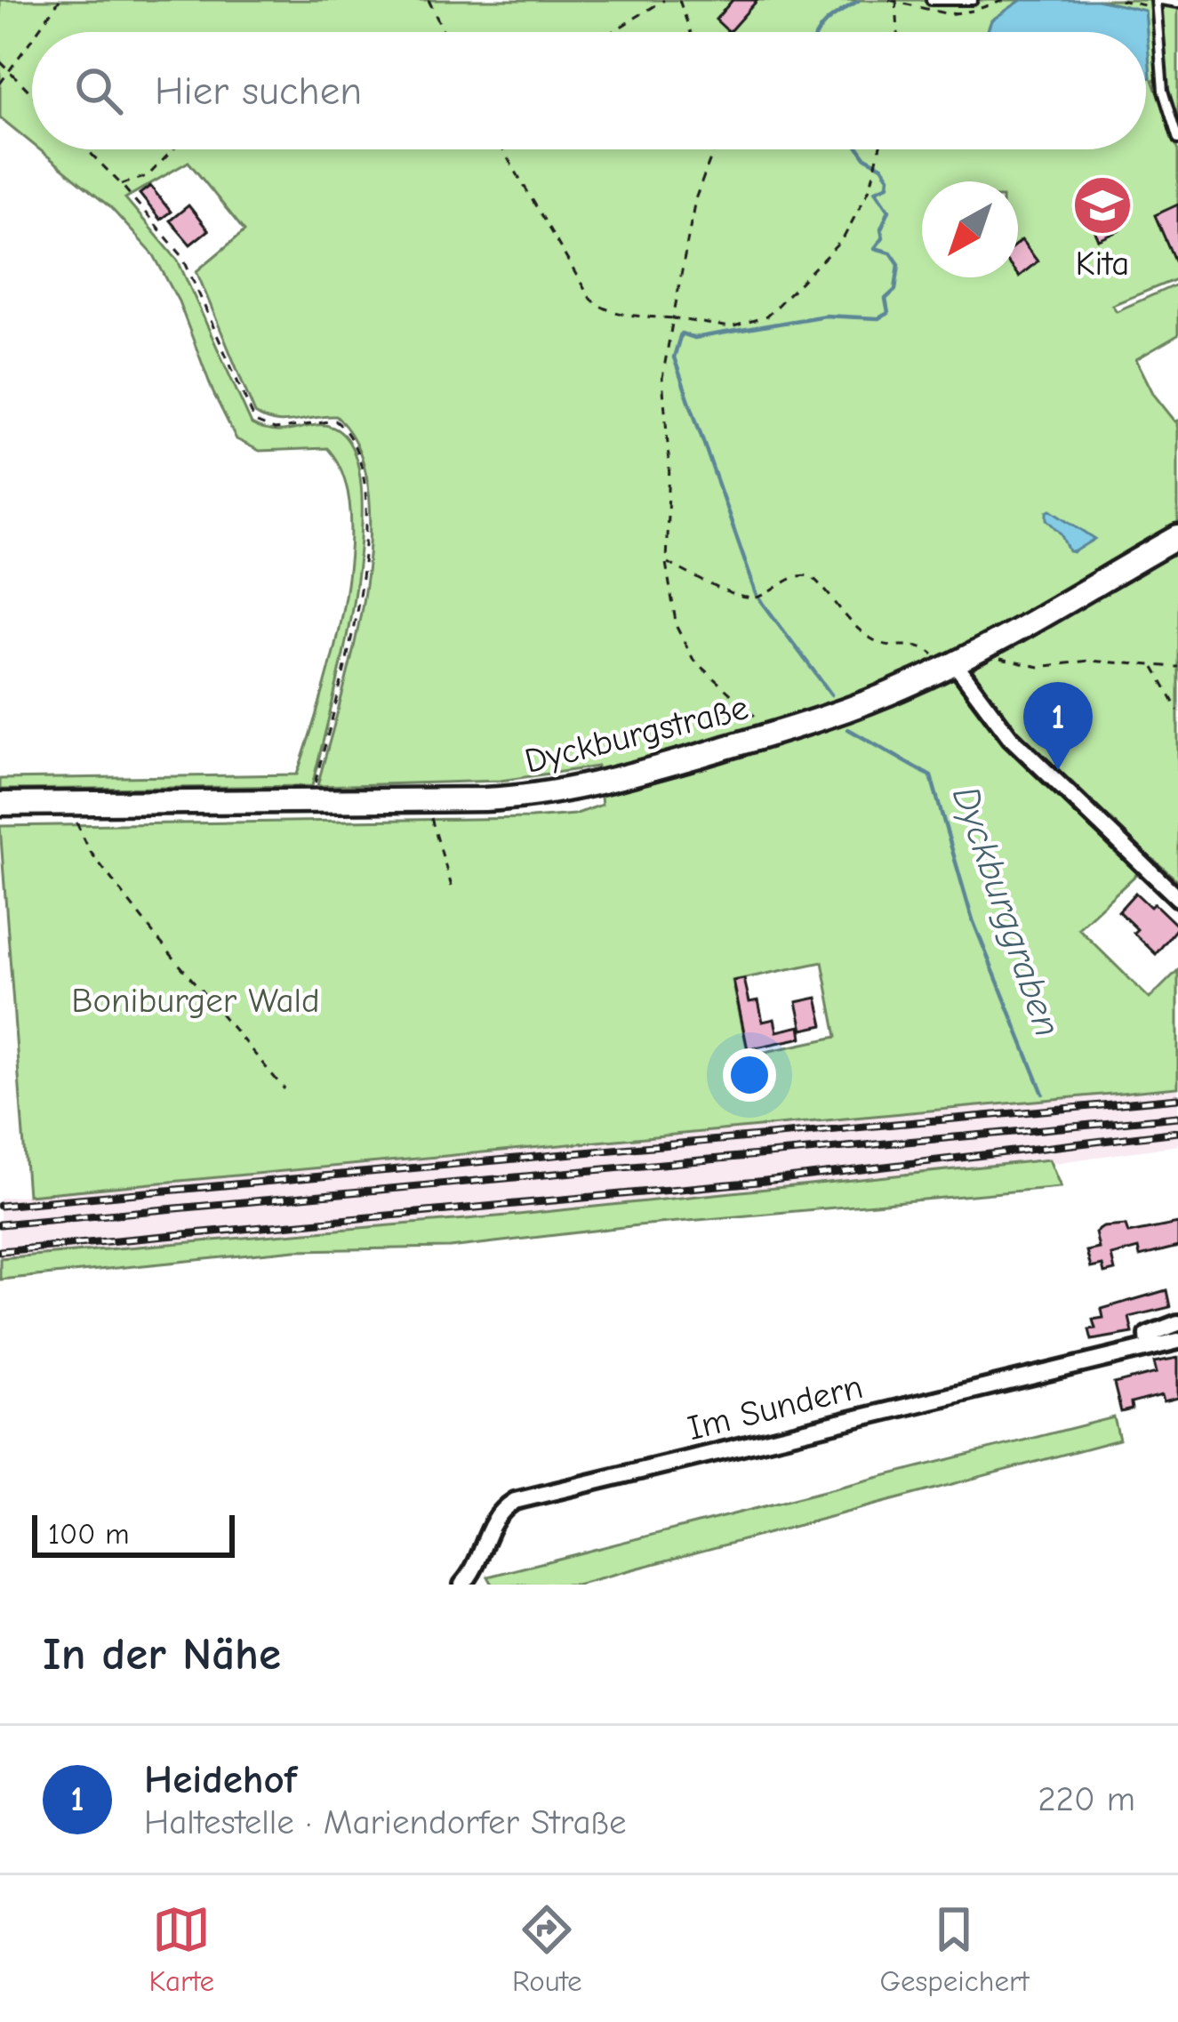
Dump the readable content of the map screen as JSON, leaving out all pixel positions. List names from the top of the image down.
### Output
{
  "streets": {
    "street": ["Dyckburgstraße", "Im Sundern"]
  },
  "water": ["Dyckburggraben"],
  "parks": ["Boniburger Wald"],
  "places": {
    "school or university": ["Kita"]
  },
  "scale_bar": "100 m",
  "north": "bottom left",
  "page": {
    "search": "Hier suchen",
    "pins": "1",
    "scale": "100 m",
    "heading": "In der Nähe",
    "list": [
      {
        "mark": "1",
        "name": "Heidehof",
        "note": "Haltestelle · Mariendorfer Straße",
        "value": "220 m"
      }
    ],
    "nav": ["Karte", "Route", "Gespeichert"]
  }
}
